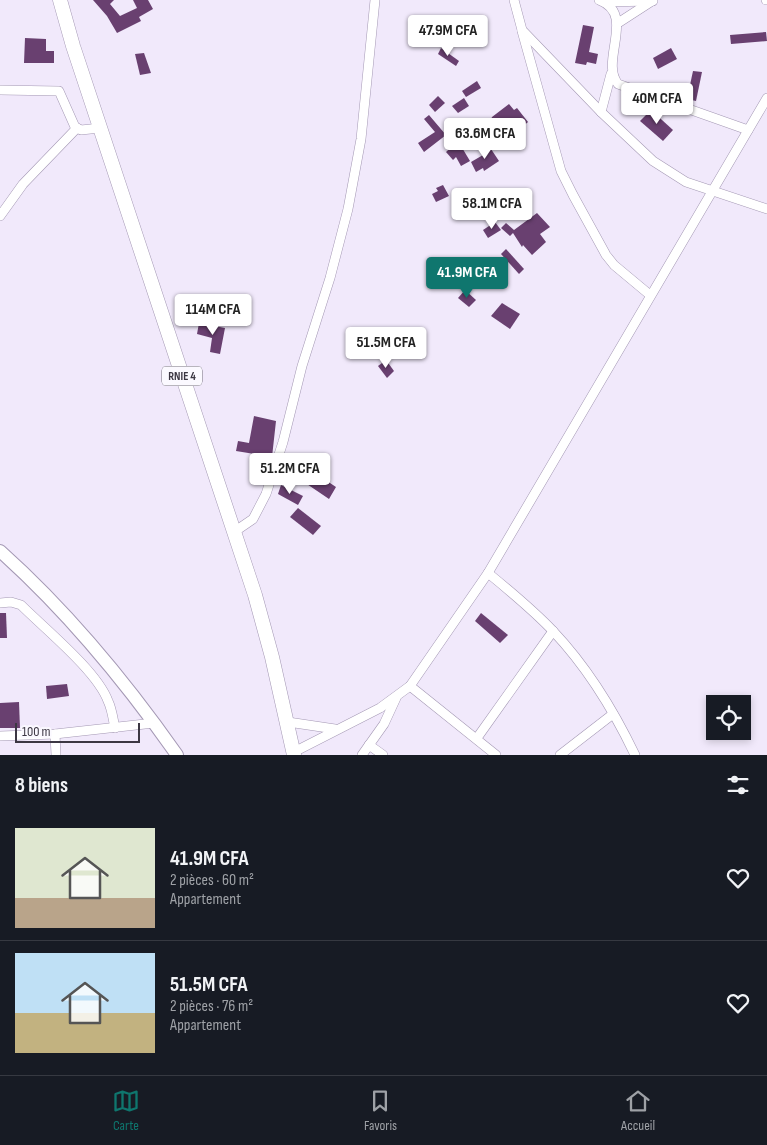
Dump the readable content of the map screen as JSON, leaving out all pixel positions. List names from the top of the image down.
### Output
{
  "streets": {
    "main road": ["RNIE 4"]
  },
  "scale_bar": "100 m",
  "page": {
    "price": [
      "47.9M CFA",
      "40M CFA",
      "63.6M CFA",
      "58.1M CFA",
      "41.9M CFA",
      "114M CFA",
      "51.5M CFA",
      "51.2M CFA"
    ],
    "scale": "100 m",
    "heading": "8 biens",
    "list": [
      {
        "name": "41.9M CFA",
        "note": "2 pièces · 60 m² · Appartement"
      },
      {
        "name": "51.5M CFA",
        "note": "2 pièces · 76 m² · Appartement"
      }
    ],
    "tabs": ["Carte", "Favoris", "Accueil"]
  }
}
